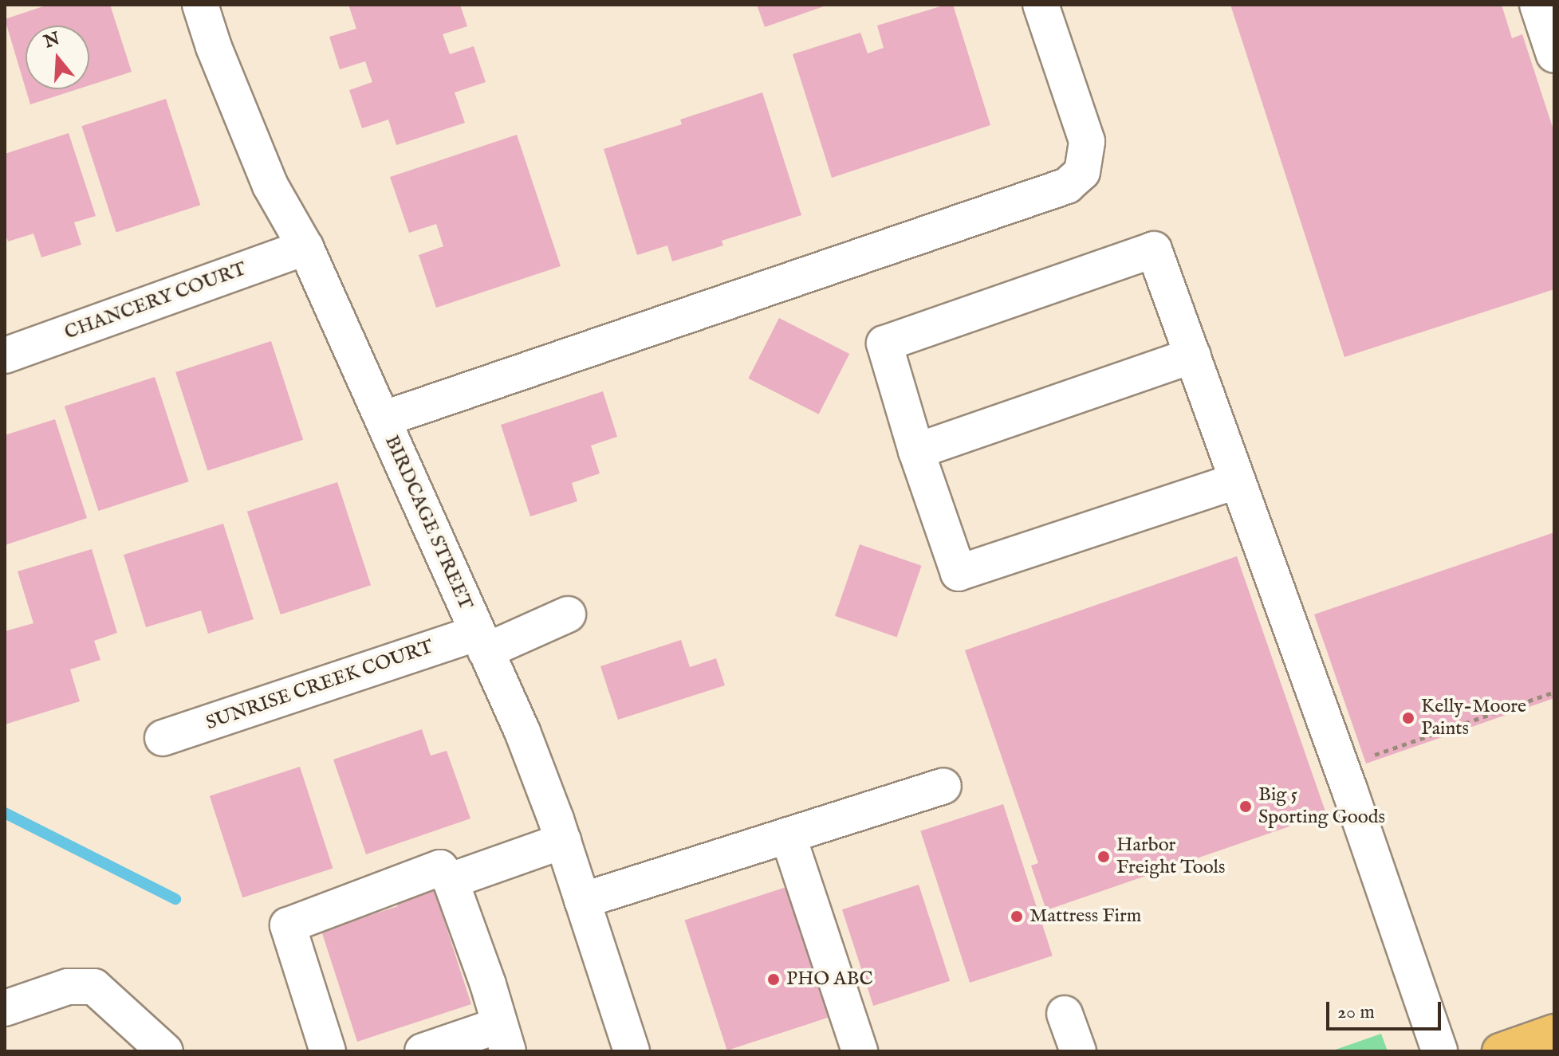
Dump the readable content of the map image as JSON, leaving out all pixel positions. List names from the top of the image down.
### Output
{
  "streets": {
    "street": ["CHANCERY COURT", "BIRDCAGE STREET", "SUNRISE CREEK COURT"]
  },
  "crossings": [
    ["CHANCERY COURT", "BIRDCAGE STREET"],
    ["BIRDCAGE STREET", "SUNRISE CREEK COURT"]
  ],
  "places": [
    "Kelly-Moore Paints",
    "Big 5 Sporting Goods",
    "Harbor Freight Tools",
    "Mattress Firm",
    "PHO ABC"
  ],
  "scale_bar": "20 m",
  "north": "top"
}
